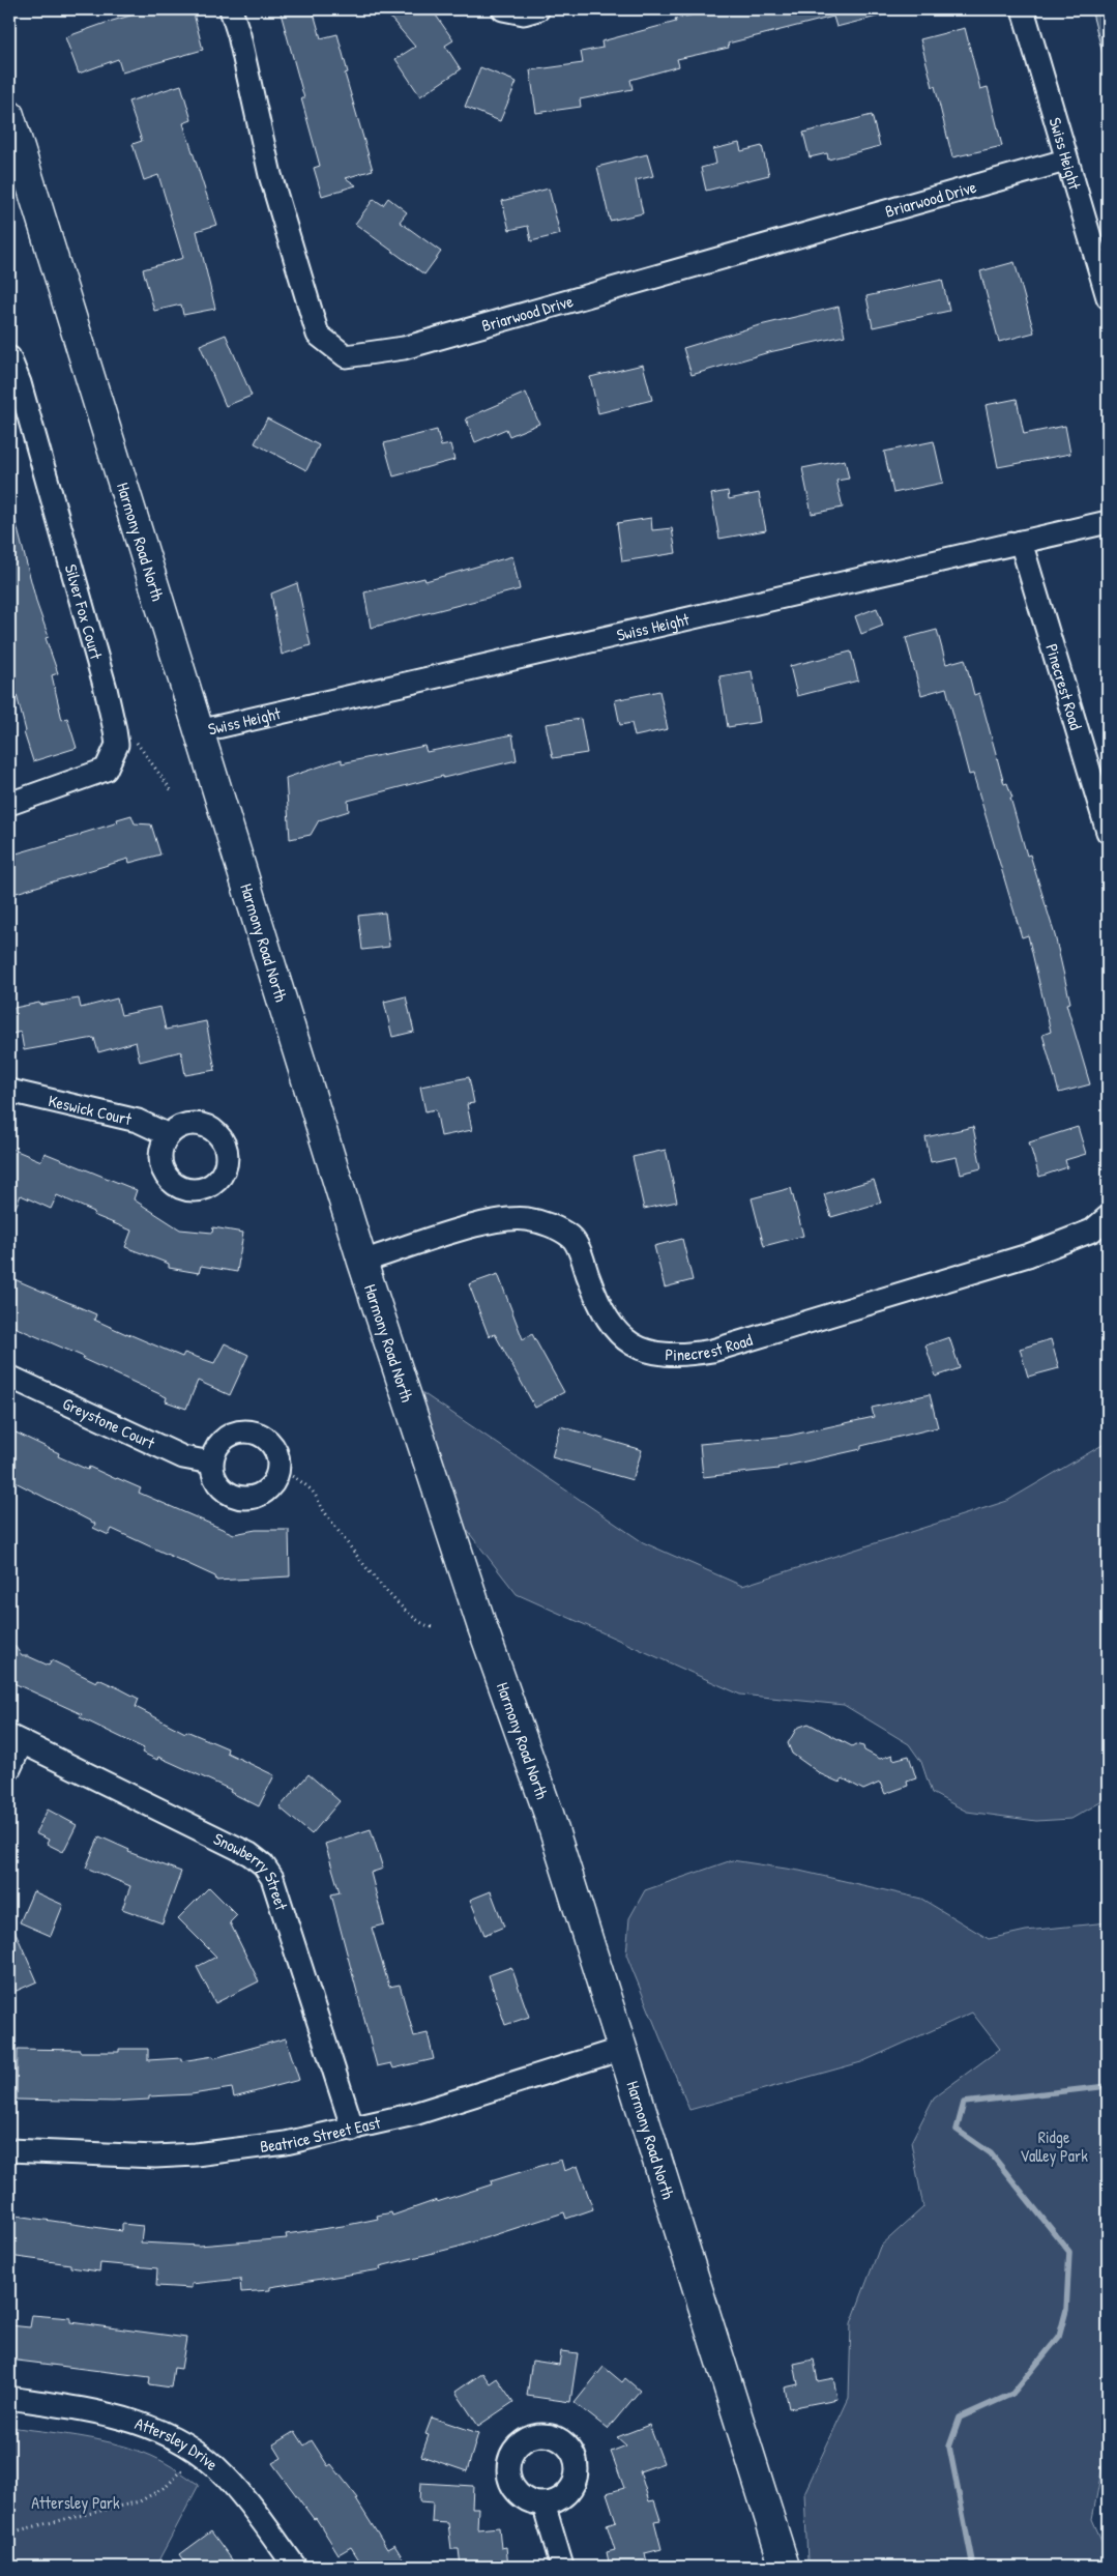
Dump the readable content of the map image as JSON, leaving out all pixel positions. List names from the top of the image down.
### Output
{
  "streets": {
    "main road": ["Harmony Road North"],
    "street": [
      "Swiss Height",
      "Briarwood Drive",
      "Silver Fox Court",
      "Pinecrest Road",
      "Keswick Court",
      "Greystone Court",
      "Snowberry Street",
      "Beatrice Street East",
      "Attersley Drive"
    ]
  },
  "crossings": [
    ["Swiss Height", "Briarwood Drive"],
    ["Swiss Height", "Harmony Road North"],
    ["Swiss Height", "Pinecrest Road"],
    ["Harmony Road North", "Pinecrest Road"],
    ["Harmony Road North", "Beatrice Street East"],
    ["Snowberry Street", "Beatrice Street East"]
  ],
  "parks": ["Ridge Valley Park", "Attersley Park"]
}
